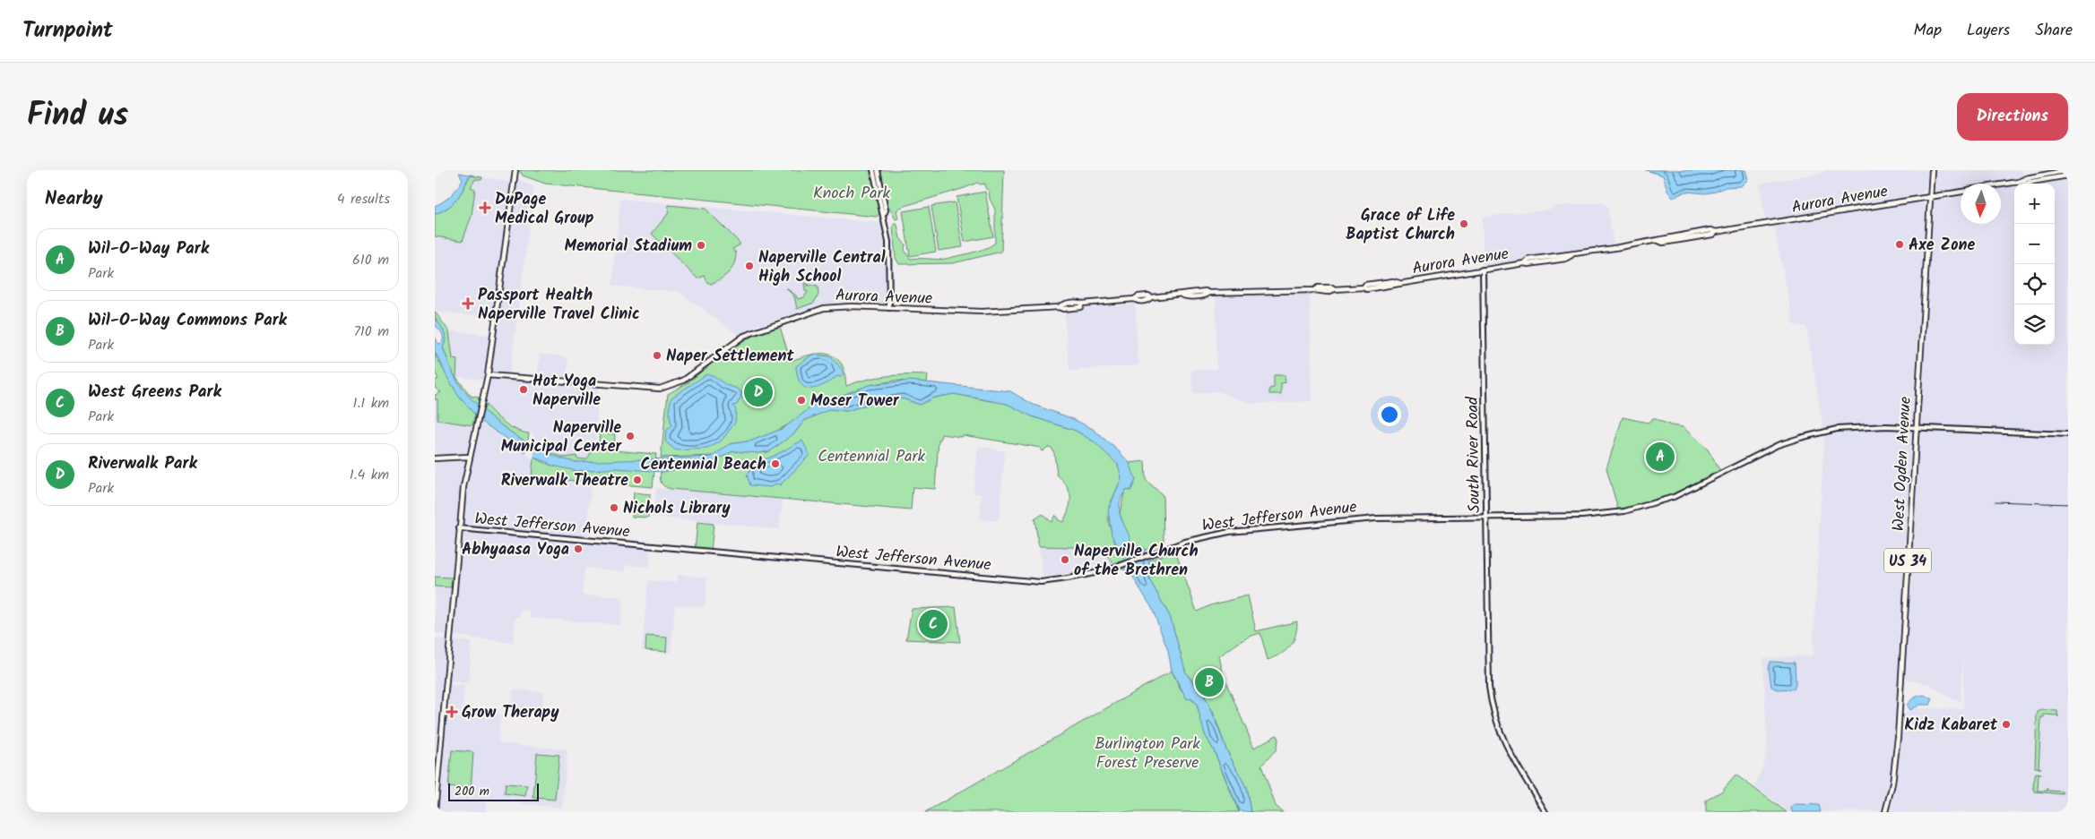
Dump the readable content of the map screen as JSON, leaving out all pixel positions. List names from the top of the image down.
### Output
{
  "streets": {
    "main road": ["Aurora Avenue", "West Ogden Avenue", "US 34"],
    "street": ["South River Road", "West Jefferson Avenue"]
  },
  "crossings": [
    ["Aurora Avenue", "South River Road"],
    ["Aurora Avenue", "West Ogden Avenue"],
    ["South River Road", "West Jefferson Avenue"],
    ["West Ogden Avenue", "West Jefferson Avenue"]
  ],
  "parks": ["Knoch Park", "Centennial Park", "Burlington Park Forest Preserve"],
  "places": {
    "health": ["DuPage Medical Group", "Passport Health Naperville Travel Clinic", "Grow Therapy"],
    "other": [
      "Grace of Life Baptist Church",
      "Axe Zone",
      "Memorial Stadium",
      "Naperville Central High School",
      "Naper Settlement",
      "Hot Yoga Naperville",
      "Moser Tower",
      "Naperville Municipal Center",
      "Centennial Beach",
      "Riverwalk Theatre",
      "Nichols Library",
      "Abhyaasa Yoga",
      "Naperville Church of the Brethren",
      "Kidz Kabaret"
    ]
  },
  "scale_bar": "200 m",
  "north": "bottom",
  "page": {
    "header": "Turnpoint",
    "nav": ["Map", "Layers", "Share"],
    "title": "Find us",
    "buttons": "Directions",
    "heading": ["Nearby", "4 results"],
    "map_buttons": ["+", "−"],
    "list": [
      {
        "mark": "A",
        "name": "Wil-O-Way Park",
        "note": "Park",
        "value": "610 m"
      },
      {
        "mark": "B",
        "name": "Wil-O-Way Commons Park",
        "note": "Park",
        "value": "710 m"
      },
      {
        "mark": "C",
        "name": "West Greens Park",
        "note": "Park",
        "value": "1.1 km"
      },
      {
        "mark": "D",
        "name": "Riverwalk Park",
        "note": "Park",
        "value": "1.4 km"
      }
    ],
    "pins": [
      "D",
      "A",
      "C",
      "B"
    ],
    "scale": "200 m"
  }
}
